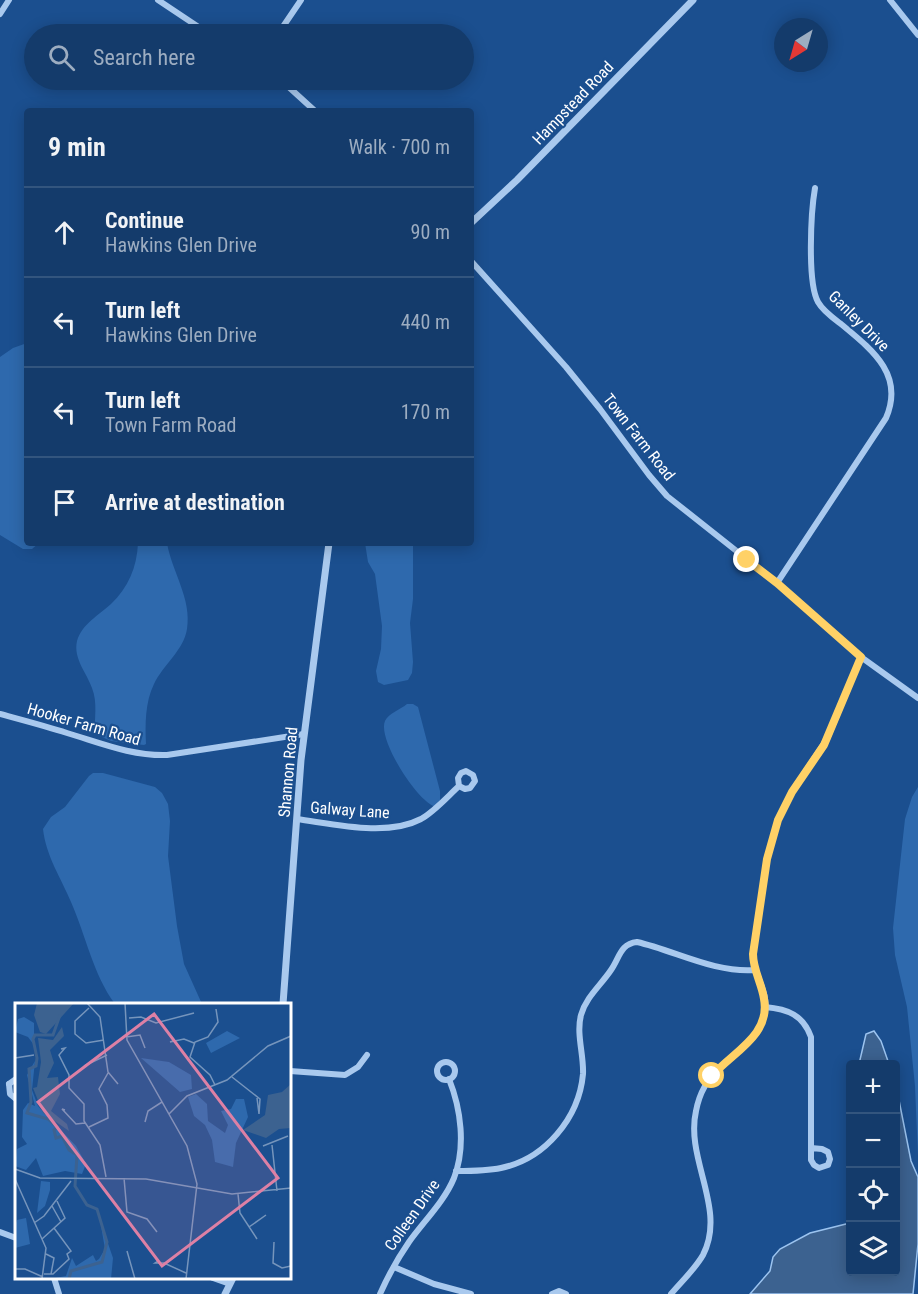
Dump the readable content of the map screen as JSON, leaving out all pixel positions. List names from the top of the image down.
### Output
{
  "streets": {
    "street": [
      "Hampstead Road",
      "Ganley Drive",
      "Town Farm Road",
      "Hooker Farm Road",
      "Shannon Road",
      "Galway Lane",
      "Colleen Drive"
    ]
  },
  "crossings": [
    ["Ganley Drive", "Town Farm Road"],
    ["Hooker Farm Road", "Shannon Road"],
    ["Shannon Road", "Galway Lane"]
  ],
  "north": "bottom left",
  "page": {
    "search": "Search here",
    "heading": ["9 min", "Walk · 700 m"],
    "list": [
      ["Continue", "Hawkins Glen Drive", "90 m"],
      ["Turn left", "Hawkins Glen Drive", "440 m"],
      ["Turn left", "Town Farm Road", "170 m"],
      "Arrive at destination"
    ],
    "map_buttons": ["+", "−"]
  }
}
